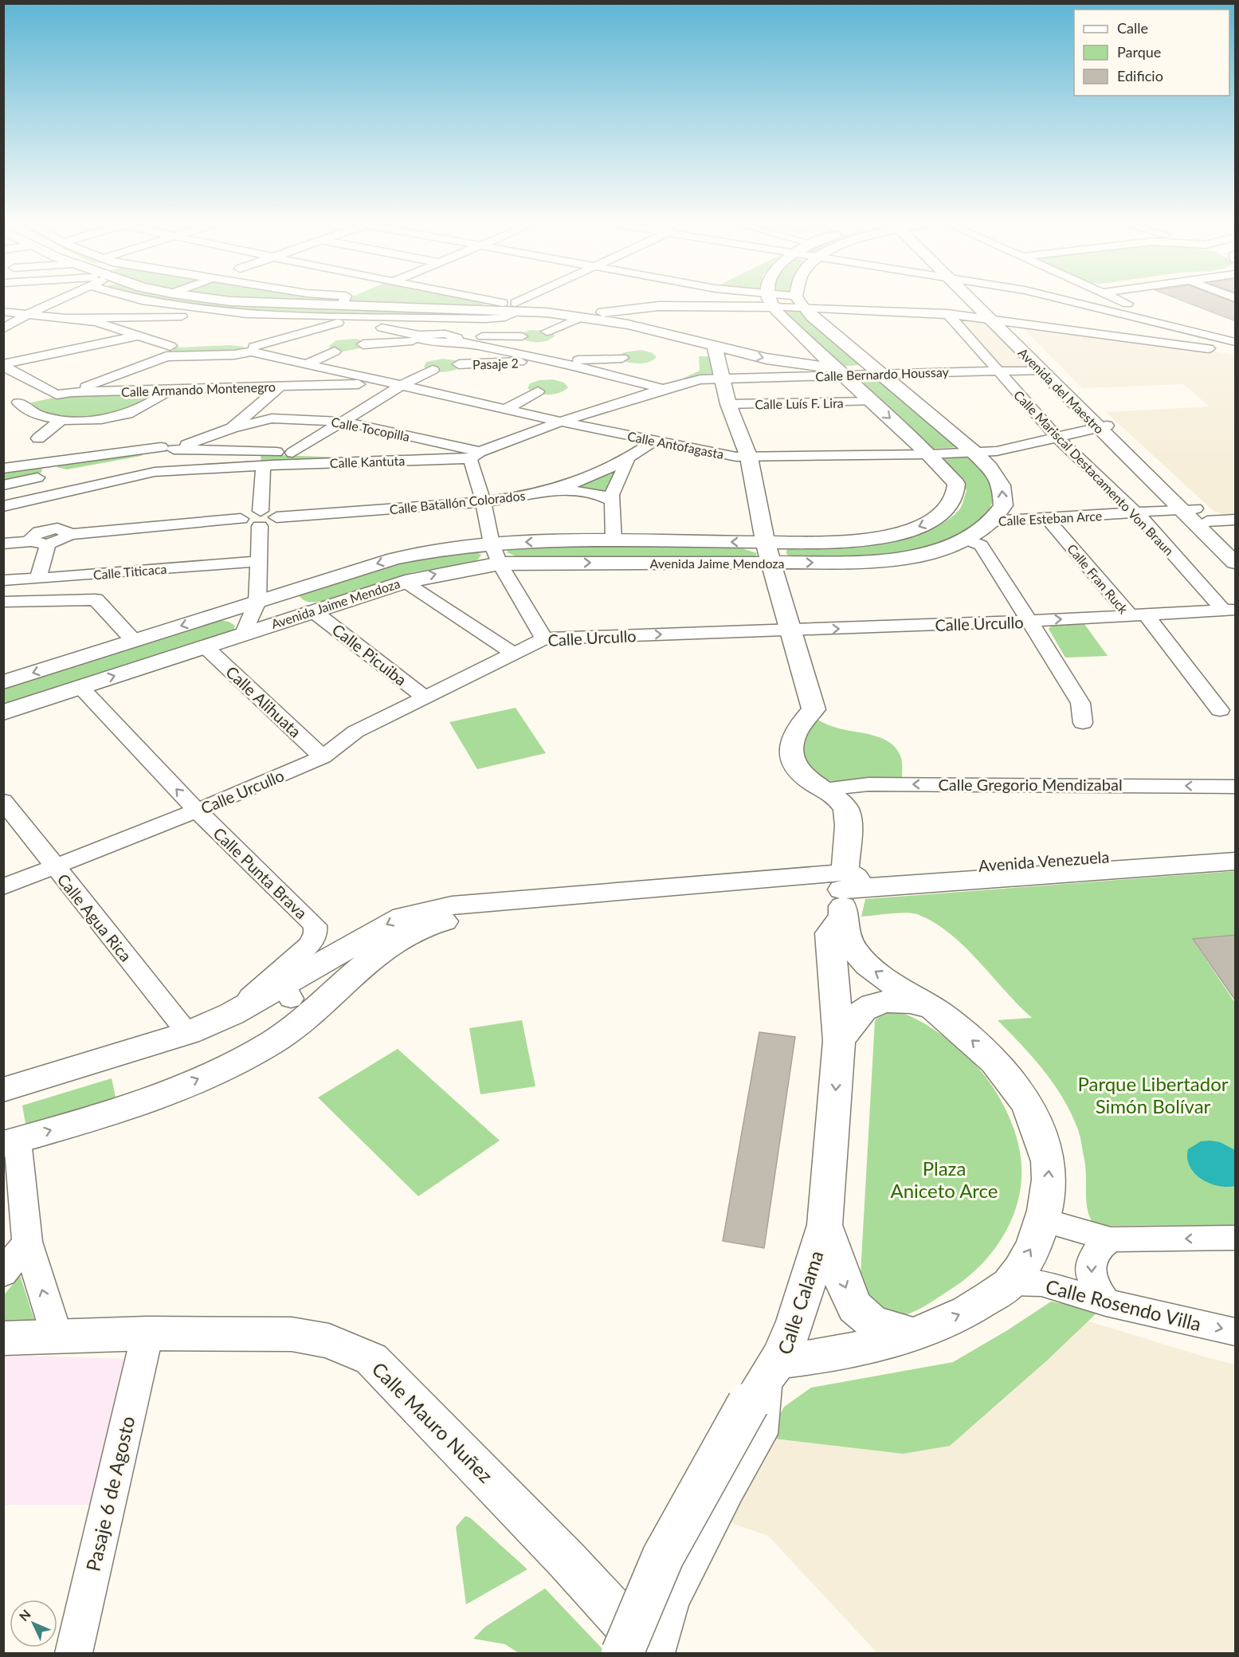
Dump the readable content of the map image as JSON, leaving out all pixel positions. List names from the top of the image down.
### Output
{
  "streets": {
    "main road": [
      "Avenida del Maestro",
      "Avenida Jaime Mendoza",
      "Avenida Venezuela",
      "Calle Calama",
      "Calle Mauro Nuñez"
    ],
    "street": [
      "Pasaje 2",
      "Calle Bernardo Houssay",
      "Calle Armando Montenegro",
      "Calle Luís F. Lira",
      "Calle Tocopilla",
      "Calle Antofagasta",
      "Calle Kantuta",
      "Calle Mariscal Destacamento Von Braun",
      "Calle Batallón Colorados",
      "Calle Esteban Arce",
      "Calle Titicaca",
      "Calle Fran Ruck",
      "Calle Urcullo",
      "Calle Picuiba",
      "Calle Alihuata",
      "Calle Gregorio Mendizabal",
      "Calle Punta Brava",
      "Calle Agua Rica",
      "Calle Rosendo Villa",
      "Pasaje 6 de Agosto"
    ]
  },
  "crossings": [
    ["Calle Bernardo Houssay", "Avenida del Maestro"],
    ["Calle Bernardo Houssay", "Calle Kantuta"],
    ["Calle Bernardo Houssay", "Calle Mariscal Destacamento Von Braun"],
    ["Calle Bernardo Houssay", "Avenida Jaime Mendoza"],
    ["Calle Armando Montenegro", "Calle Antofagasta"],
    ["Avenida del Maestro", "Calle Antofagasta"],
    ["Avenida del Maestro", "Calle Esteban Arce"],
    ["Calle Luís F. Lira", "Avenida Jaime Mendoza"],
    ["Calle Tocopilla", "Calle Kantuta"],
    ["Calle Antofagasta", "Calle Kantuta"],
    ["Calle Antofagasta", "Calle Mariscal Destacamento Von Braun"],
    ["Calle Antofagasta", "Calle Batallón Colorados"],
    ["Calle Antofagasta", "Avenida Jaime Mendoza"],
    ["Calle Mariscal Destacamento Von Braun", "Calle Esteban Arce"],
    ["Calle Mariscal Destacamento Von Braun", "Calle Urcullo"],
    ["Calle Esteban Arce", "Avenida Jaime Mendoza"],
    ["Calle Esteban Arce", "Calle Fran Ruck"],
    ["Avenida Jaime Mendoza", "Calle Picuiba"],
    ["Avenida Jaime Mendoza", "Calle Alihuata"],
    ["Avenida Jaime Mendoza", "Calle Punta Brava"],
    ["Calle Fran Ruck", "Calle Urcullo"],
    ["Calle Urcullo", "Calle Picuiba"],
    ["Calle Urcullo", "Calle Alihuata"],
    ["Calle Urcullo", "Calle Punta Brava"],
    ["Calle Urcullo", "Calle Agua Rica"],
    ["Calle Calama", "Calle Mauro Nuñez"],
    ["Calle Mauro Nuñez", "Pasaje 6 de Agosto"]
  ],
  "one_way": ["Calle Urcullo", "Calle Gregorio Mendizabal", "Calle Punta Brava"],
  "parks": ["Parque Libertador Simón Bolívar", "Plaza Aniceto Arce"],
  "legend": ["Calle", "Parque", "Edificio"],
  "north": "top left"
}
